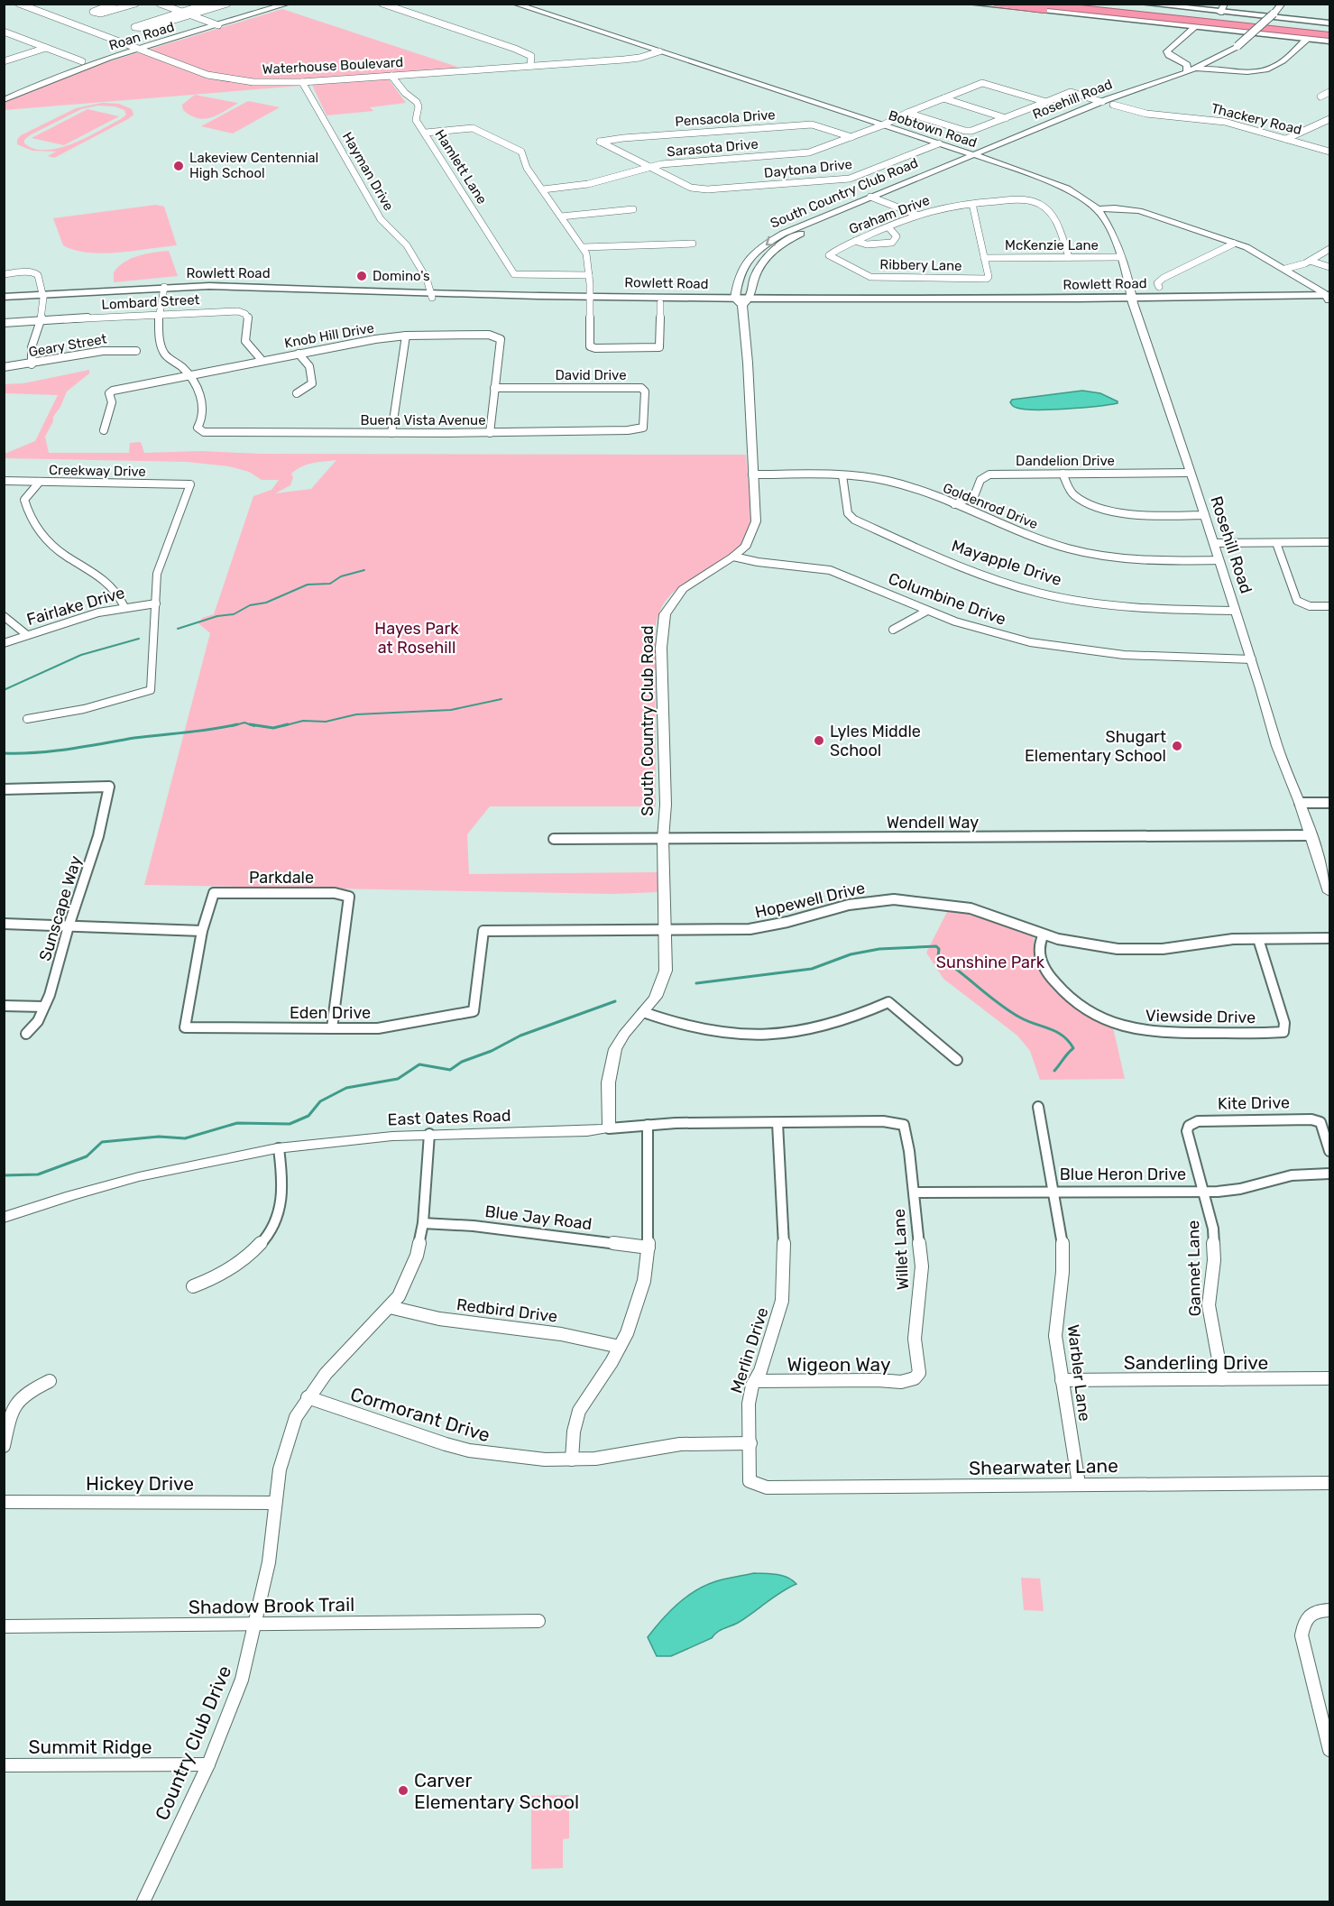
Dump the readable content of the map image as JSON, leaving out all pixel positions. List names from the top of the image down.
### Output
{
  "streets": {
    "main road": ["Rowlett Road"],
    "street": [
      "Roan Road",
      "Waterhouse Boulevard",
      "Rosehill Road",
      "Pensacola Drive",
      "Thackery Road",
      "Bobtown Road",
      "Sarasota Drive",
      "Hamlett Lane",
      "Daytona Drive",
      "Hayman Drive",
      "South Country Club Road",
      "Graham Drive",
      "McKenzie Lane",
      "Ribbery Lane",
      "Lombard Street",
      "Knob Hill Drive",
      "Geary Street",
      "David Drive",
      "Buena Vista Avenue",
      "Dandelion Drive",
      "Creekway Drive",
      "Goldenrod Drive",
      "Mayapple Drive",
      "Columbine Drive",
      "Fairlake Drive",
      "Wendell Way",
      "Parkdale",
      "Hopewell Drive",
      "Sunscape Way",
      "Eden Drive",
      "Viewside Drive",
      "Kite Drive",
      "East Oates Road",
      "Blue Heron Drive",
      "Blue Jay Road",
      "Willet Lane",
      "Gannet Lane",
      "Redbird Drive",
      "Merlin Drive",
      "Sanderling Drive",
      "Wigeon Way",
      "Warbler Lane",
      "Cormorant Drive",
      "Shearwater Lane",
      "Hickey Drive",
      "Shadow Brook Trail",
      "Country Club Drive",
      "Summit Ridge"
    ]
  },
  "crossings": [
    ["Roan Road", "Waterhouse Boulevard"],
    ["Waterhouse Boulevard", "Bobtown Road"],
    ["Waterhouse Boulevard", "Hamlett Lane"],
    ["Waterhouse Boulevard", "Hayman Drive"],
    ["Rosehill Road", "Thackery Road"],
    ["Rosehill Road", "Bobtown Road"],
    ["Rosehill Road", "South Country Club Road"],
    ["Rosehill Road", "McKenzie Lane"],
    ["Rosehill Road", "Rowlett Road"],
    ["Rosehill Road", "Dandelion Drive"],
    ["Rosehill Road", "Goldenrod Drive"],
    ["Rosehill Road", "Mayapple Drive"],
    ["Rosehill Road", "Columbine Drive"],
    ["Rosehill Road", "Wendell Way"],
    ["Pensacola Drive", "Sarasota Drive"],
    ["Pensacola Drive", "Daytona Drive"],
    ["Bobtown Road", "Sarasota Drive"],
    ["Bobtown Road", "Daytona Drive"],
    ["Bobtown Road", "South Country Club Road"],
    ["Sarasota Drive", "Daytona Drive"],
    ["Hayman Drive", "Rowlett Road"],
    ["South Country Club Road", "Rowlett Road"],
    ["South Country Club Road", "Goldenrod Drive"],
    ["South Country Club Road", "Columbine Drive"],
    ["South Country Club Road", "Wendell Way"],
    ["South Country Club Road", "Hopewell Drive"],
    ["South Country Club Road", "East Oates Road"],
    ["Graham Drive", "McKenzie Lane"],
    ["Graham Drive", "Ribbery Lane"],
    ["McKenzie Lane", "Ribbery Lane"],
    ["Lombard Street", "Knob Hill Drive"],
    ["Knob Hill Drive", "David Drive"],
    ["Knob Hill Drive", "Buena Vista Avenue"],
    ["David Drive", "Buena Vista Avenue"],
    ["Dandelion Drive", "Goldenrod Drive"],
    ["Creekway Drive", "Fairlake Drive"],
    ["Goldenrod Drive", "Mayapple Drive"],
    ["Parkdale", "Eden Drive"],
    ["Hopewell Drive", "Eden Drive"],
    ["Hopewell Drive", "Viewside Drive"],
    ["Kite Drive", "Gannet Lane"],
    ["East Oates Road", "Willet Lane"],
    ["East Oates Road", "Merlin Drive"],
    ["Blue Heron Drive", "Willet Lane"],
    ["Blue Heron Drive", "Gannet Lane"],
    ["Blue Heron Drive", "Warbler Lane"],
    ["Willet Lane", "Wigeon Way"],
    ["Gannet Lane", "Sanderling Drive"],
    ["Merlin Drive", "Wigeon Way"],
    ["Merlin Drive", "Cormorant Drive"],
    ["Merlin Drive", "Shearwater Lane"],
    ["Sanderling Drive", "Warbler Lane"],
    ["Warbler Lane", "Shearwater Lane"],
    ["Hickey Drive", "Country Club Drive"],
    ["Shadow Brook Trail", "Country Club Drive"],
    ["Country Club Drive", "Summit Ridge"]
  ],
  "parks": ["Hayes Park at Rosehill", "Sunshine Park"],
  "places": [
    "Lakeview Centennial High School",
    "Domino's",
    "Lyles Middle School",
    "Shugart Elementary School",
    "Carver Elementary School"
  ]
}
